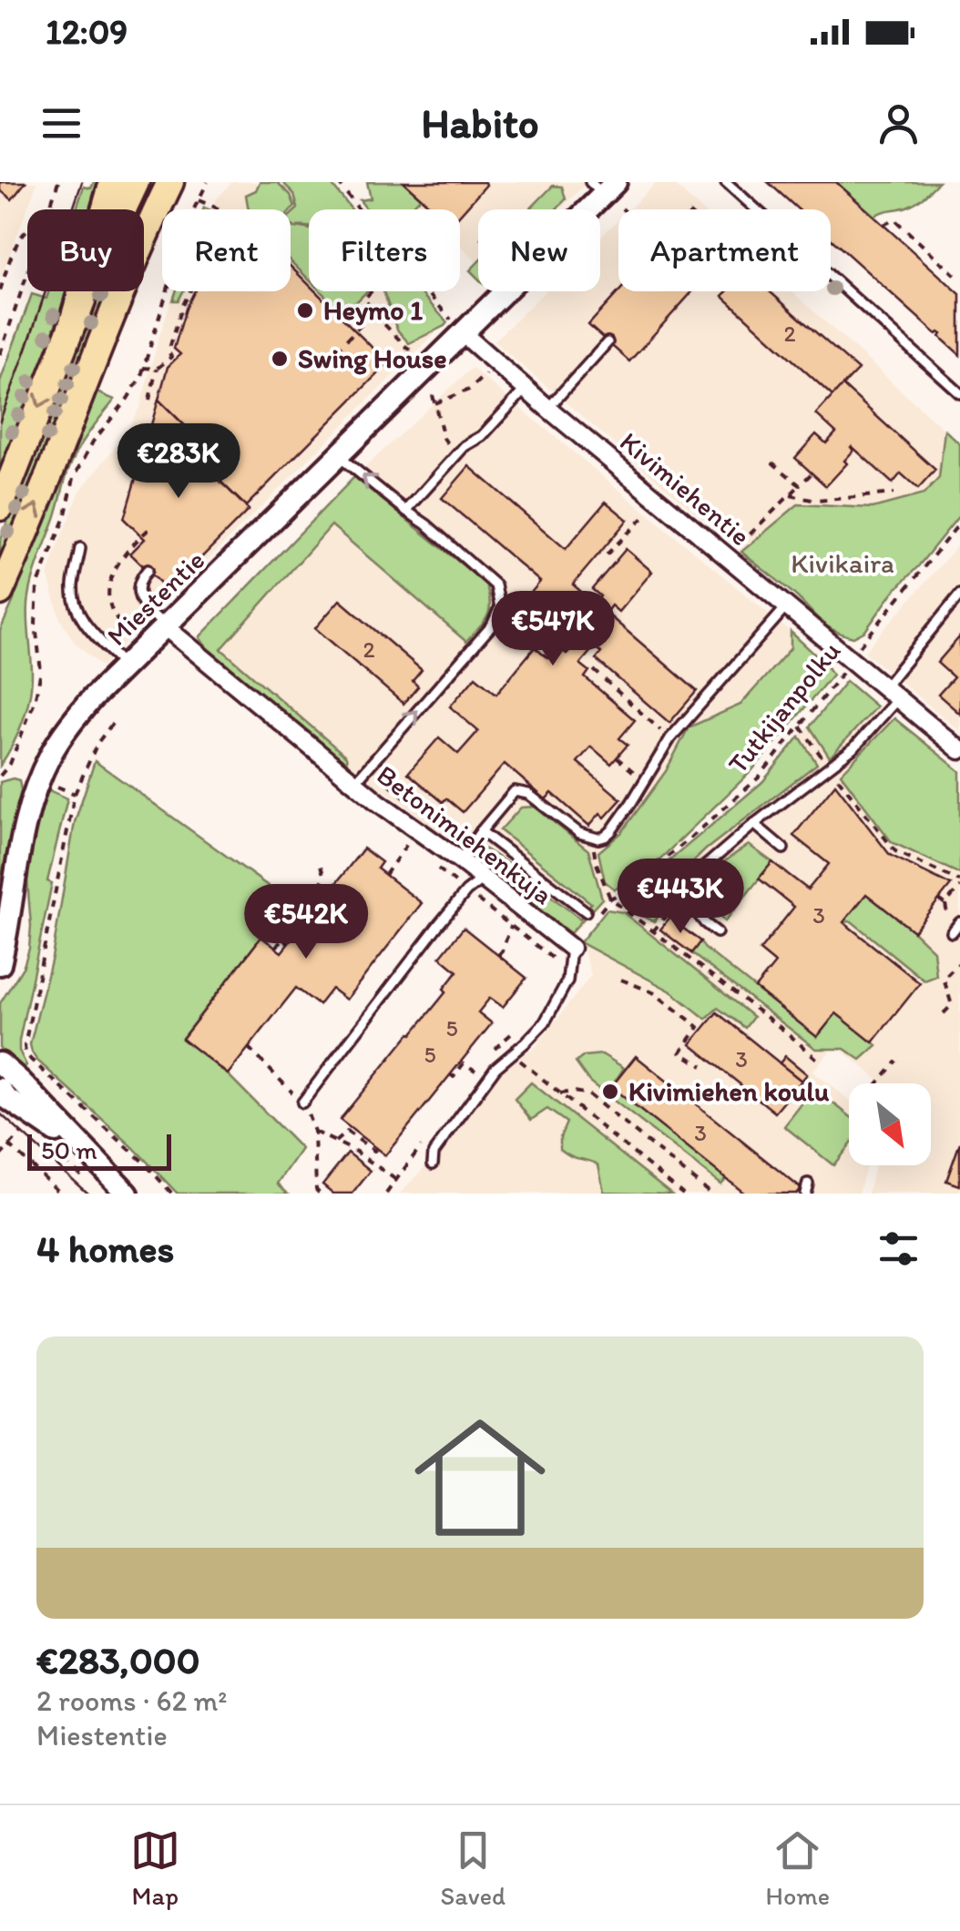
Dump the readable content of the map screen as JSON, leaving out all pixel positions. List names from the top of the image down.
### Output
{
  "streets": {
    "main road": ["Miestentie"],
    "street": ["Kivimiehentie", "Betonimiehenkuja"],
    "path": ["Tutkijanpolku"]
  },
  "crossings": [
    ["Kivimiehentie", "Miestentie"],
    ["Kivimiehentie", "Tutkijanpolku"],
    ["Miestentie", "Betonimiehenkuja"]
  ],
  "parks": ["Kivikaira"],
  "places": ["Heymo 1", "Swing House", "Kivimiehen koulu"],
  "house_numbers": [
    "2",
    "2",
    "3",
    "5",
    "5",
    "3",
    "3"
  ],
  "scale_bar": "50 m",
  "north": "bottom right",
  "page": {
    "status": "12:09",
    "header": "Habito",
    "chip": [
      "Buy",
      "Rent",
      "Filters",
      "New",
      "Apartment"
    ],
    "price": [
      "€283K",
      "€547K",
      "€443K",
      "€542K"
    ],
    "scale": "50 m",
    "heading": "4 homes",
    "list": [
      {
        "name": "€283,000",
        "note": "2 rooms · 62 m² · Miestentie"
      }
    ],
    "tabs": ["Map", "Saved", "Home"]
  }
}
